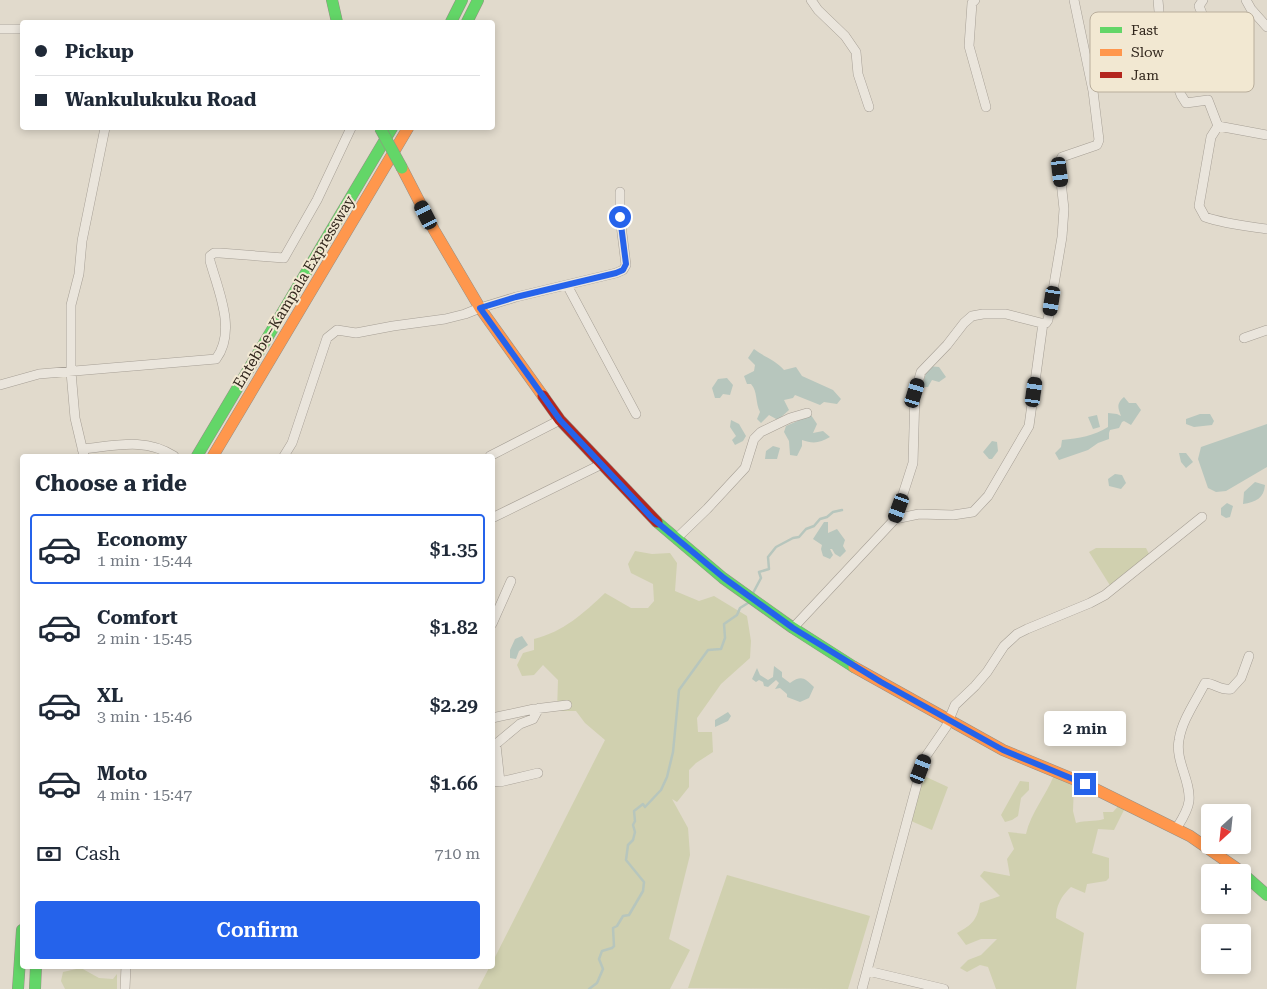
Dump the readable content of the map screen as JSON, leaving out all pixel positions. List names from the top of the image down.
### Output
{
  "streets": {
    "main road": ["Entebbe–Kampala Expressway"]
  },
  "legend": ["Fast", "Slow", "Jam"],
  "north": "bottom left",
  "page": {
    "banner": ["Pickup", "Wankulukuku Road"],
    "heading": "Choose a ride",
    "list": [
      {
        "name": "Economy",
        "note": "1 min · 15:44",
        "value": "$1.35"
      },
      {
        "name": "Comfort",
        "note": "2 min · 15:45",
        "value": "$1.82"
      },
      {
        "name": "XL",
        "note": "3 min · 15:46",
        "value": "$2.29"
      },
      {
        "name": "Moto",
        "note": "4 min · 15:47",
        "value": "$1.66"
      }
    ],
    "bubble": "2 min",
    "map_buttons": ["+", "−"],
    "pay": ["Cash", "710 m"],
    "buttons": "Confirm"
  }
}
